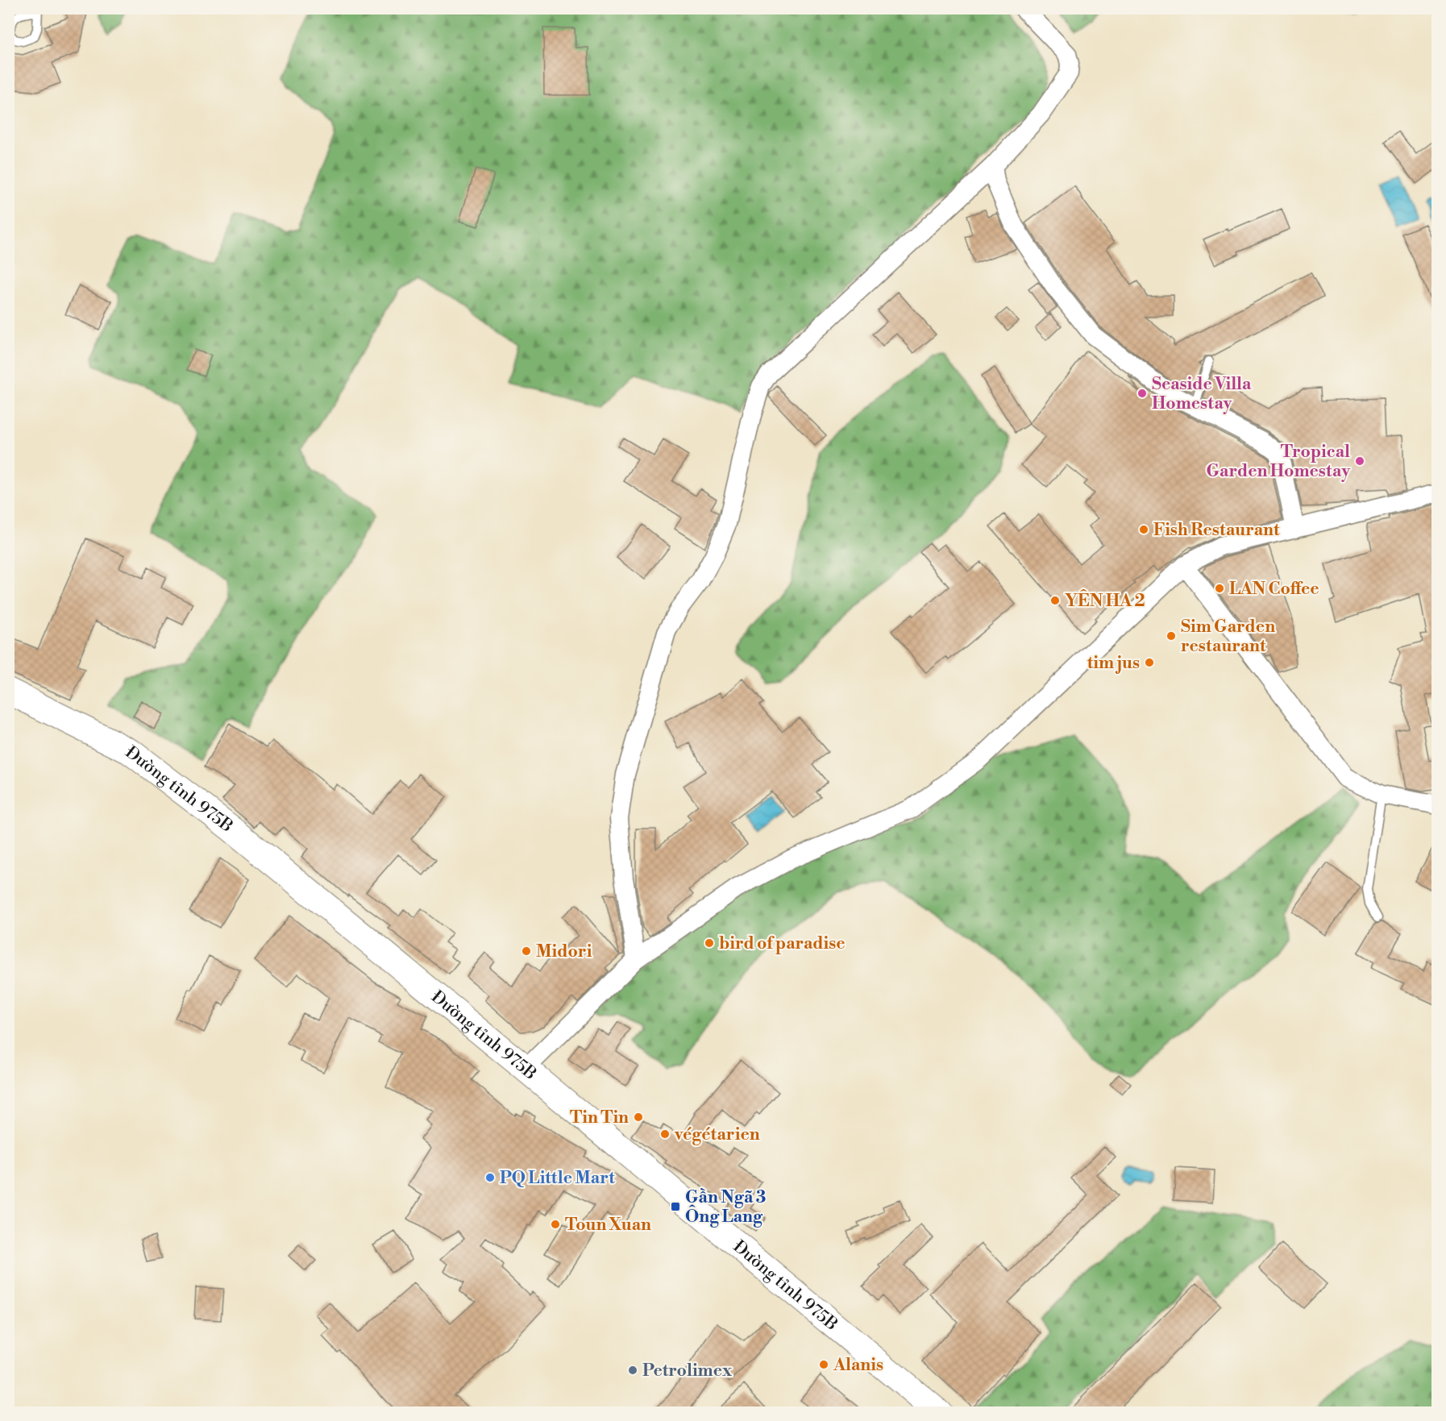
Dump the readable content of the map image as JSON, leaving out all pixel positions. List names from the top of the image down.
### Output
{
  "streets": {
    "main road": ["Đường tỉnh 975B"]
  },
  "places": {
    "other": [
      "Seaside Villa Homestay",
      "Tropical Garden Homestay",
      "Fish Restaurant",
      "LAN Coffee",
      "YÊN HA 2",
      "Sim Garden restaurant",
      "tim jus",
      "bird of paradise",
      "Midori",
      "Tin Tin",
      "végétarien",
      "PQ Little Mart",
      "Toun Xuan",
      "Alanis",
      "Petrolimex"
    ],
    "transit": ["Gần Ngã 3 Ông Lang"]
  }
}
